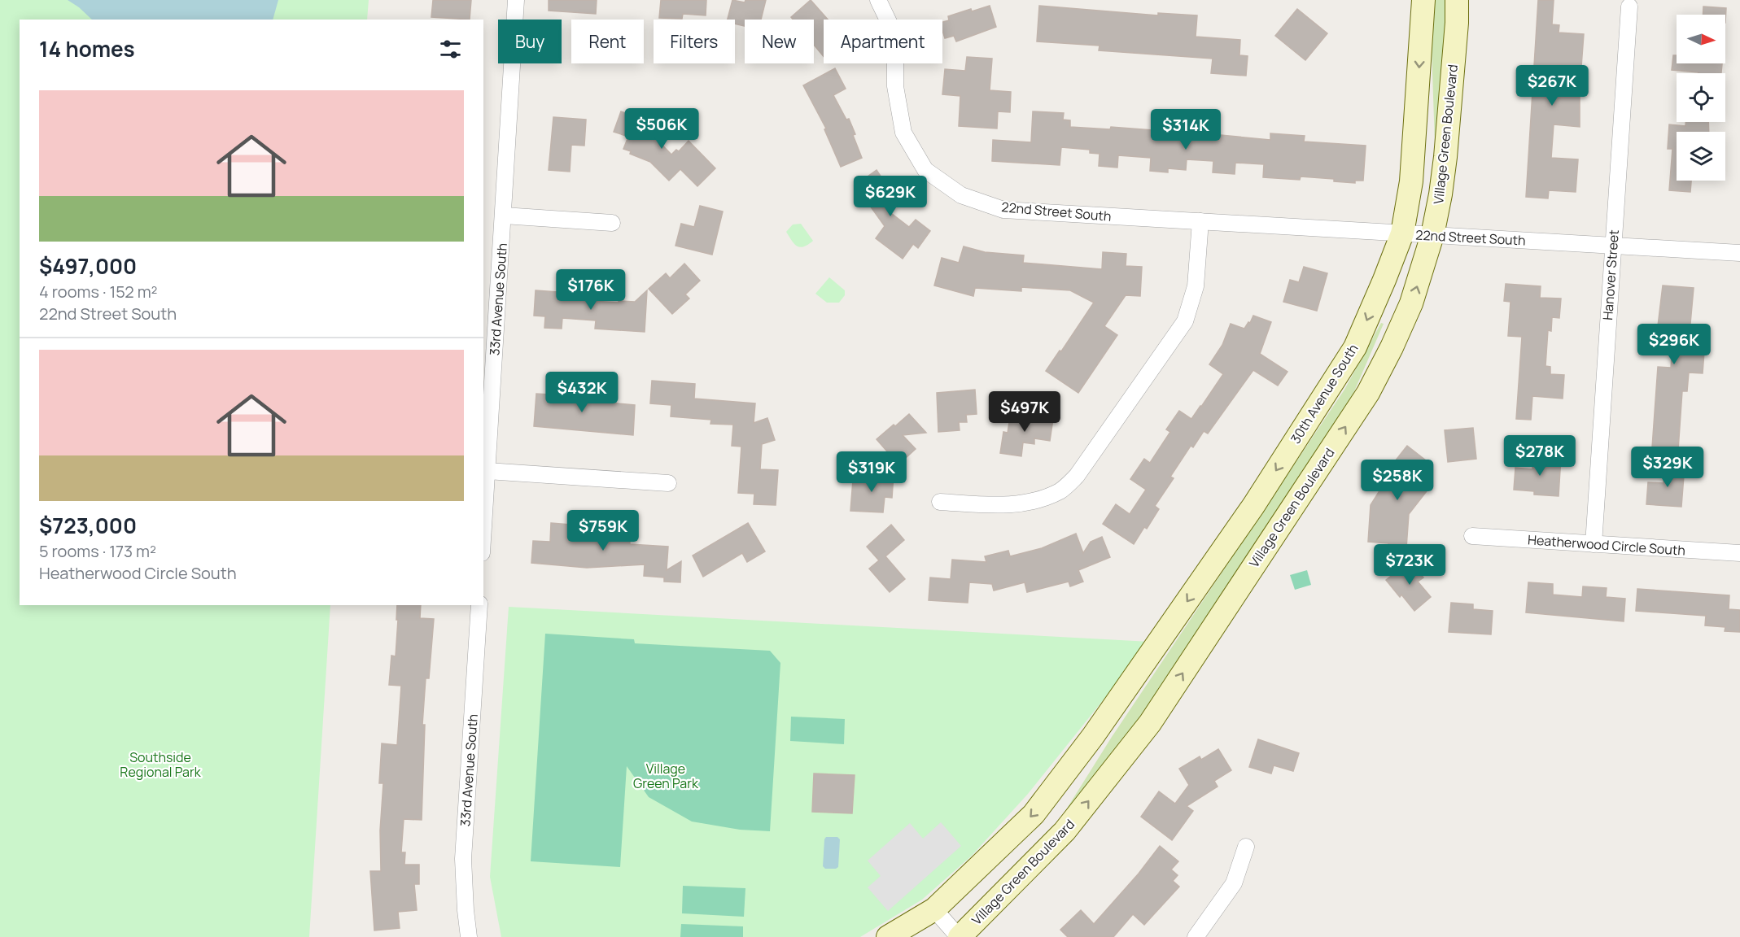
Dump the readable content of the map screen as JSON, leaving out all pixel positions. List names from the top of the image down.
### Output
{
  "streets": {
    "street": [
      "Village Green Boulevard",
      "22nd Street South",
      "Hanover Street",
      "33rd Avenue South",
      "30th Avenue South",
      "Heatherwood Circle South"
    ]
  },
  "crossings": [
    ["Village Green Boulevard", "22nd Street South"],
    ["22nd Street South", "Hanover Street"],
    ["22nd Street South", "30th Avenue South"],
    ["Hanover Street", "Heatherwood Circle South"]
  ],
  "one_way": ["Village Green Boulevard", "30th Avenue South"],
  "parks": ["Southside Regional Park", "Village Green Park"],
  "north": "right",
  "page": {
    "chip": [
      "Buy",
      "Rent",
      "Filters",
      "New",
      "Apartment"
    ],
    "heading": "14 homes",
    "price": [
      "$267K",
      "$506K",
      "$314K",
      "$629K",
      "$176K",
      "$296K",
      "$432K",
      "$497K",
      "$278K",
      "$329K",
      "$319K",
      "$258K",
      "$759K",
      "$723K"
    ],
    "list": [
      {
        "name": "$497,000",
        "note": "4 rooms · 152 m² · 22nd Street South"
      },
      {
        "name": "$723,000",
        "note": "5 rooms · 173 m² · Heatherwood Circle South"
      }
    ]
  }
}
